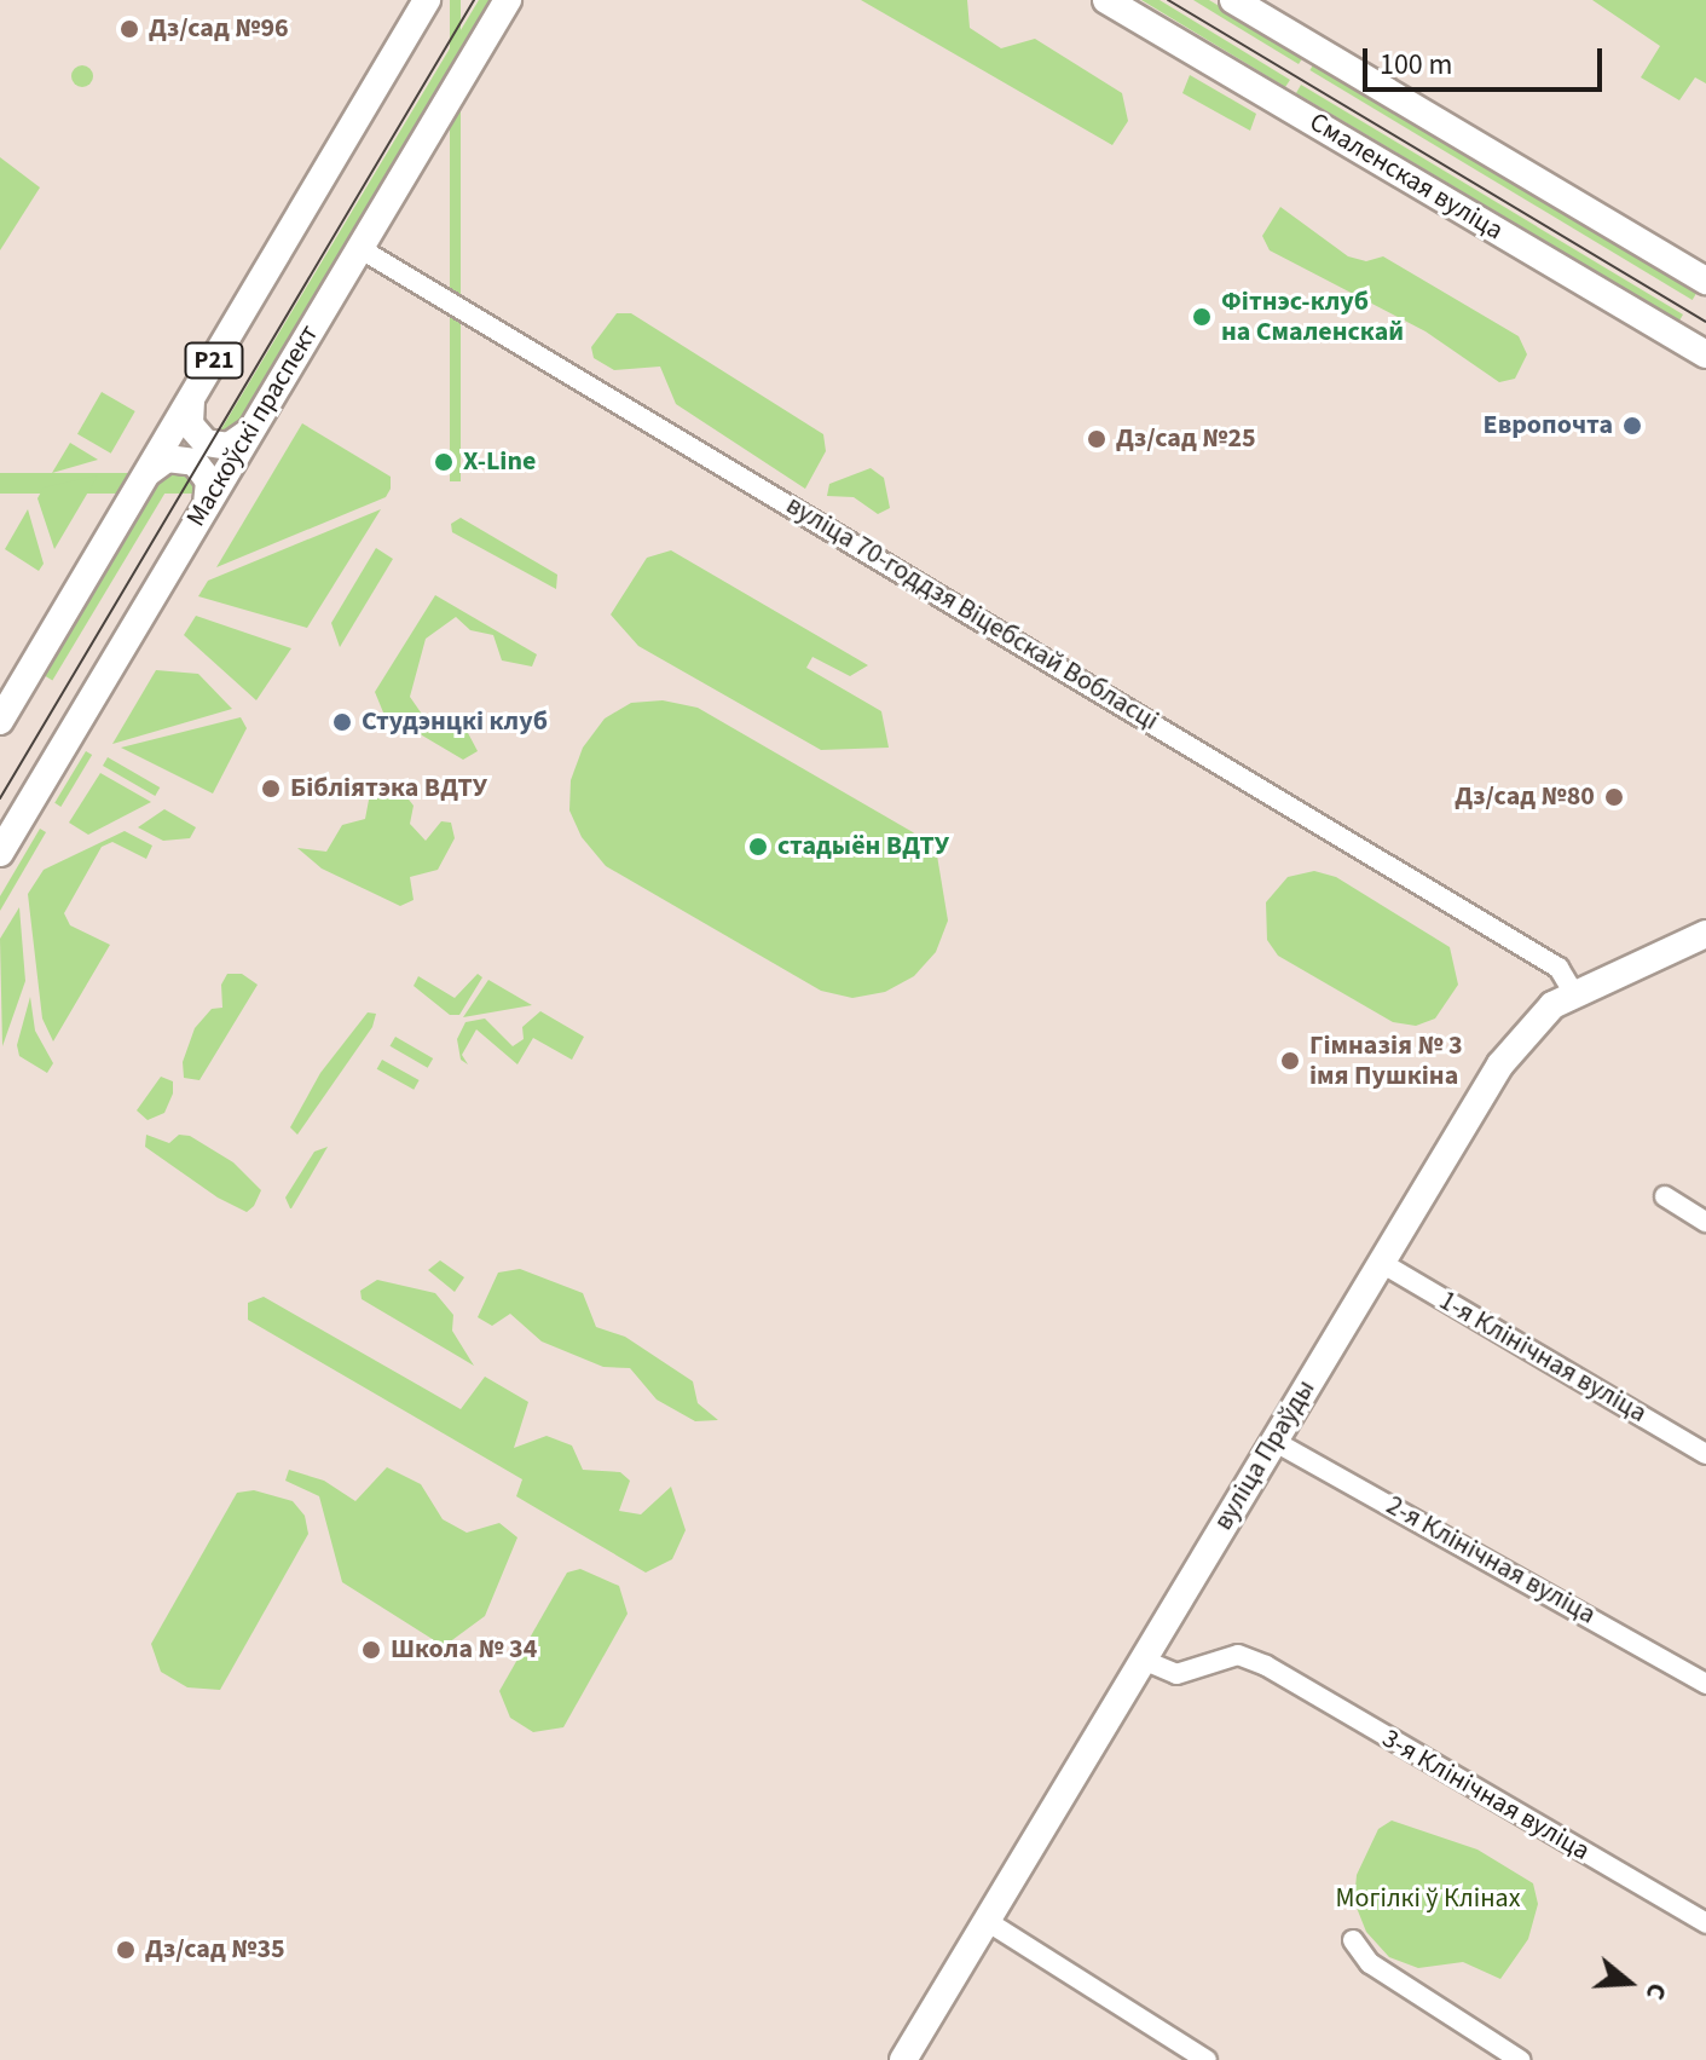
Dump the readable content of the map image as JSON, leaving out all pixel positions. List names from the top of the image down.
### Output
{
  "streets": {
    "main road": [
      "Смаленская вуліца",
      "Р21",
      "Маскоўскі праспект",
      "вуліца Праўды"
    ],
    "street": [
      "вуліца 70-годдзя Віцебскай Вобласці",
      "1-я Клінічная вуліца",
      "2-я Клінічная вуліца",
      "3-я Клінічная вуліца"
    ]
  },
  "crossings": [
    ["Маскоўскі праспект", "вуліца 70-годдзя Віцебскай Вобласці"],
    ["вуліца 70-годдзя Віцебскай Вобласці", "вуліца Праўды"],
    ["1-я Клінічная вуліца", "вуліца Праўды"],
    ["вуліца Праўды", "2-я Клінічная вуліца"],
    ["вуліца Праўды", "3-я Клінічная вуліца"]
  ],
  "parks": ["Могілкі ў Клінах"],
  "places": [
    "Дз/сад №96",
    "Фітнэс-клуб на Смаленскай",
    "Европочта",
    "Дз/сад №25",
    "X-Line",
    "Студэнцкі клуб",
    "Бібліятэка ВДТУ",
    "Дз/сад №80",
    "стадыён ВДТУ",
    "Гімназія № 3 імя Пушкіна",
    "Школа № 34",
    "Дз/сад №35"
  ],
  "scale_bar": "100 m",
  "north": "right"
}
